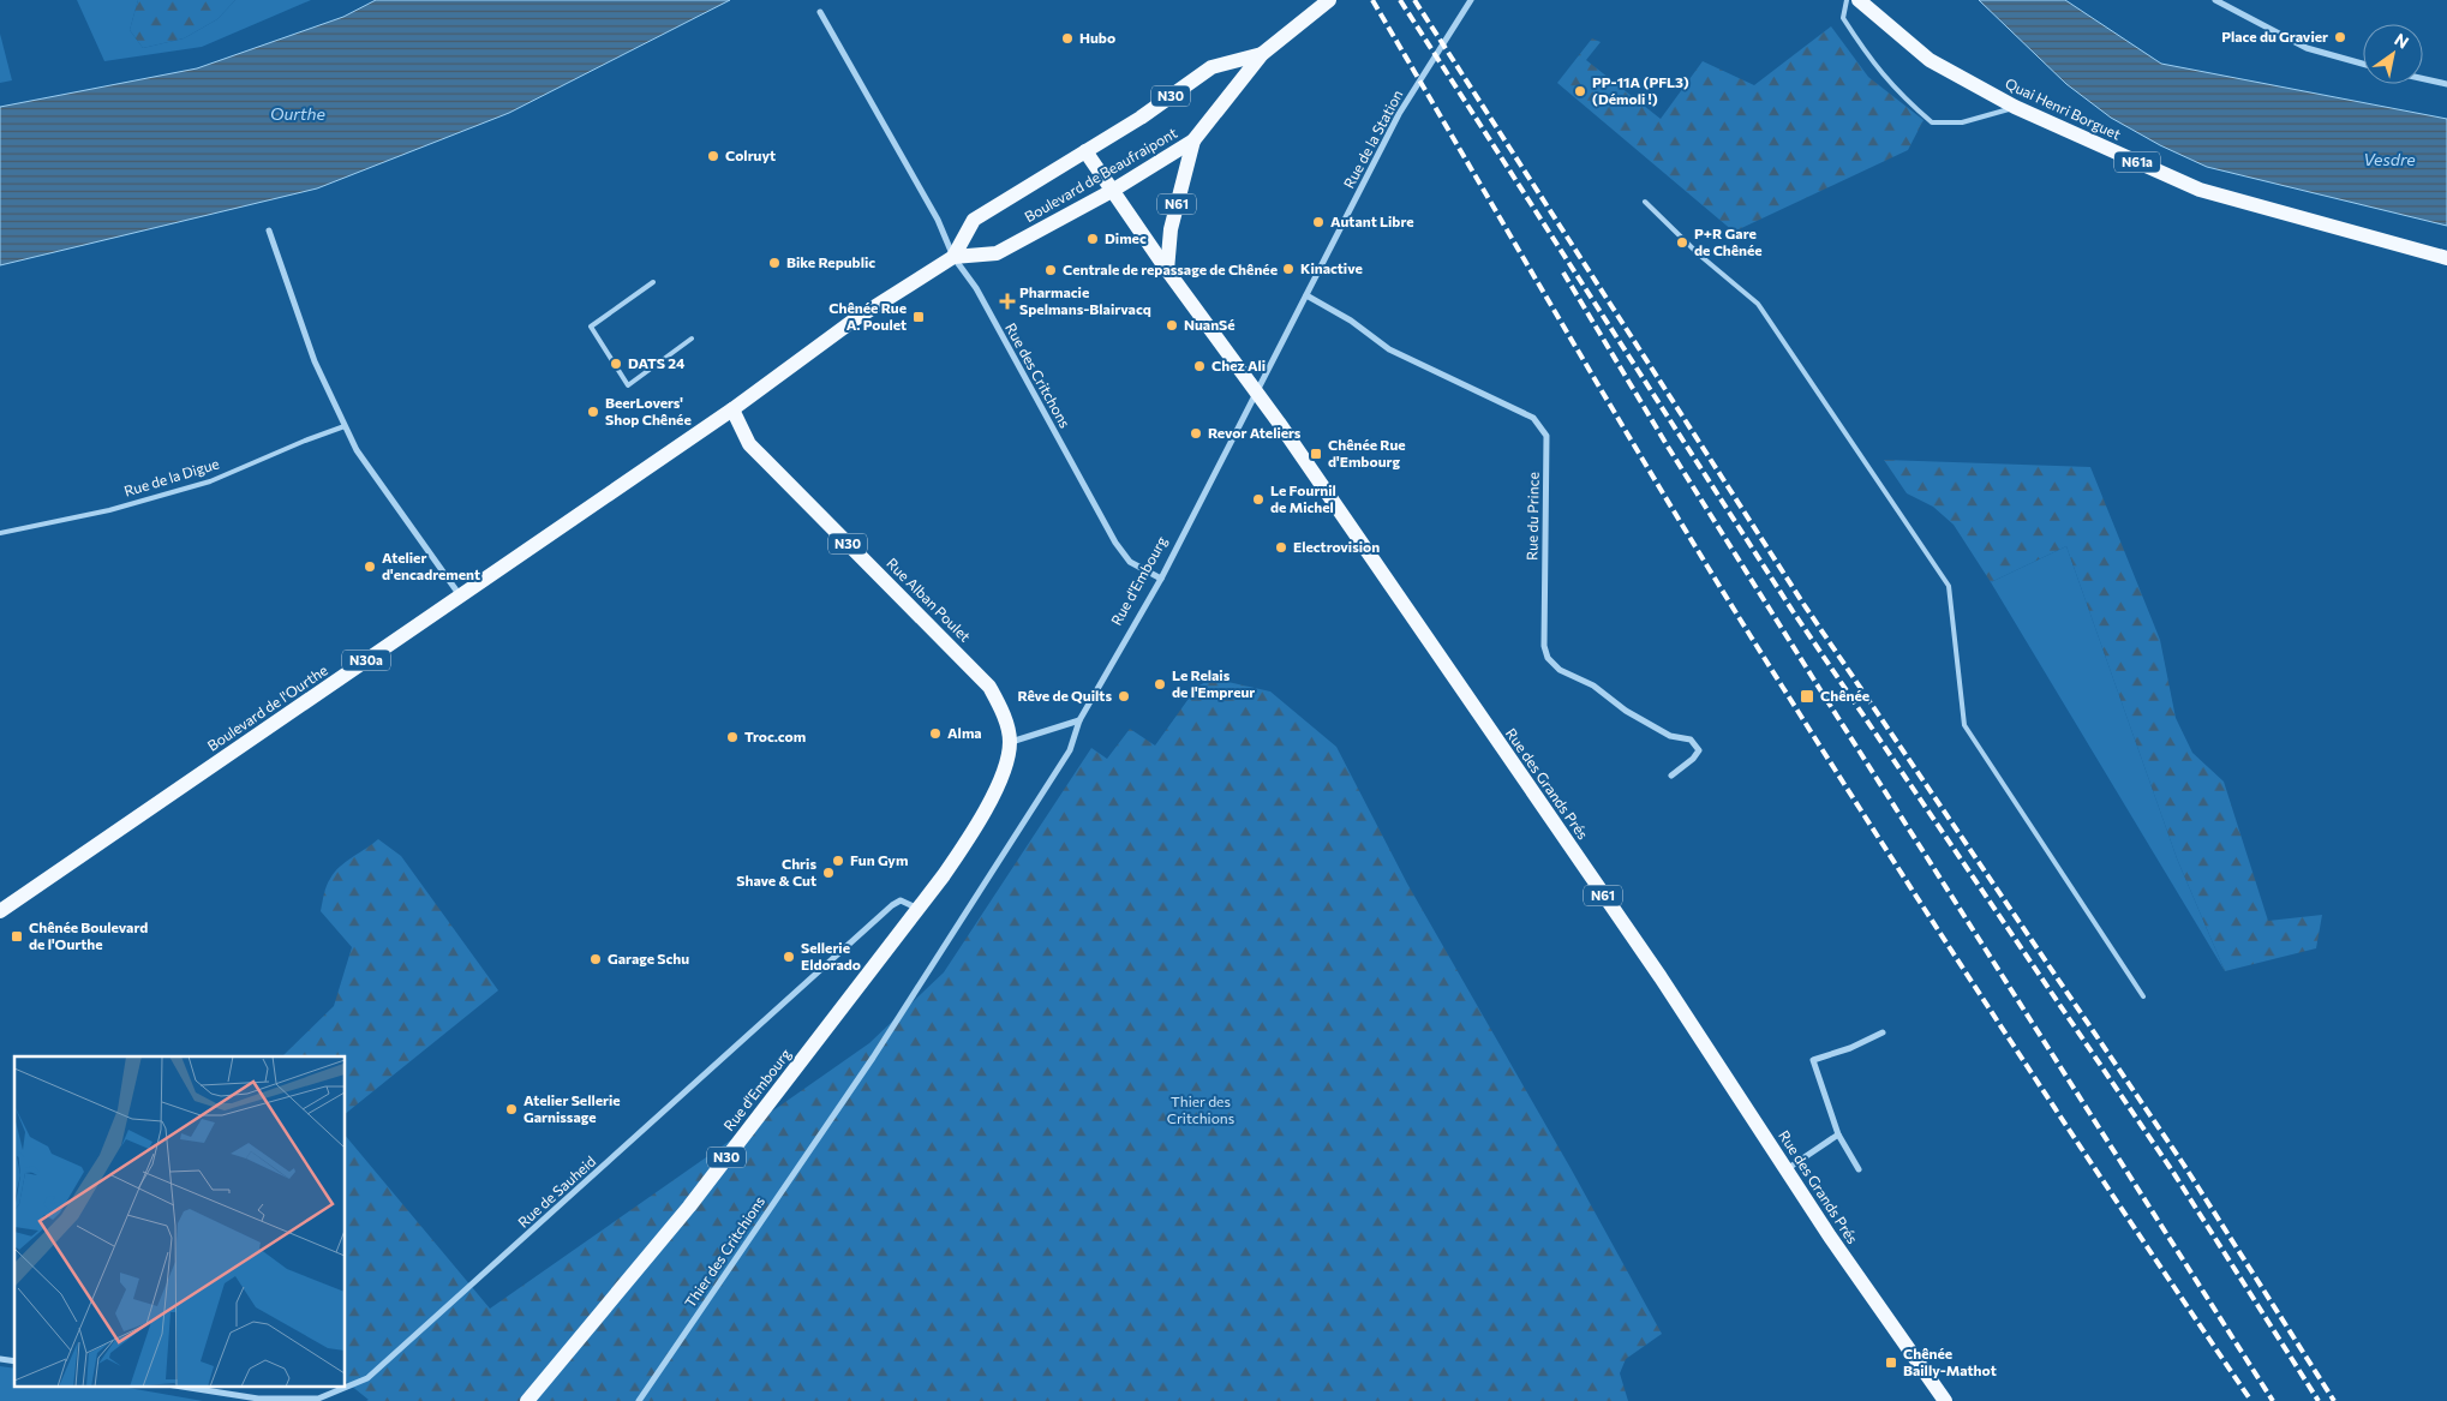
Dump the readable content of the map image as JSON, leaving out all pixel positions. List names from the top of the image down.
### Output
{
  "streets": {
    "main road": [
      "N30",
      "Quai Henri Borguet",
      "N61a",
      "Boulevard de Beaufraipont",
      "N61",
      "Rue d'Embourg",
      "Rue Alban Poulet",
      "N30a",
      "Boulevard de l'Ourthe",
      "Rue des Grands Prés"
    ],
    "street": [
      "Rue de la Station",
      "Rue des Critchons",
      "Rue du Prince",
      "Rue de Sauheid",
      "Thier des Critchions"
    ],
    "lane": ["Rue de la Digue"]
  },
  "crossings": [
    ["Rue de la Station", "Rue du Prince"],
    ["Rue de la Station", "Rue d'Embourg"],
    ["Rue de la Station", "Rue des Grands Prés"],
    ["Boulevard de Beaufraipont", "N61"],
    ["Boulevard de Beaufraipont", "Rue des Critchons"],
    ["Boulevard de Beaufraipont", "Rue Alban Poulet"],
    ["Boulevard de Beaufraipont", "Boulevard de l'Ourthe"],
    ["Boulevard de Beaufraipont", "Rue des Grands Prés"],
    ["N61", "Rue des Grands Prés"],
    ["Rue des Critchons", "Rue d'Embourg"],
    ["Rue d'Embourg", "Rue Alban Poulet"],
    ["Rue d'Embourg", "Rue des Grands Prés"],
    ["Rue d'Embourg", "Rue de Sauheid"],
    ["Rue d'Embourg", "Thier des Critchions"],
    ["Rue Alban Poulet", "Boulevard de l'Ourthe"],
    ["Rue Alban Poulet", "Rue de Sauheid"]
  ],
  "water": ["Ourthe", "Vesdre"],
  "parks": ["Thier des Critchions"],
  "places": {
    "other": [
      "Place du Gravier",
      "Hubo",
      "PP-11A (PFL3) (Démoli !)",
      "Colruyt",
      "Autant Libre",
      "Dimec",
      "P+R Gare de Chênée",
      "Bike Republic",
      "Kinactive",
      "Centrale de repassage de Chênée",
      "NuanSé",
      "DATS 24",
      "Chez Ali",
      "BeerLovers' Shop Chênée",
      "Revor Ateliers",
      "Le Fournil de Michel",
      "Electrovision",
      "Atelier d'encadrement",
      "Le Relais de l'Empreur",
      "Rêve de Quilts",
      "Alma",
      "Troc.com",
      "Fun Gym",
      "Chris Shave & Cut",
      "Sellerie Eldorado",
      "Garage Schu",
      "Atelier Sellerie Garnissage"
    ],
    "health": ["Pharmacie Spelmans-Blairvacq"],
    "transit": [
      "Chênée Rue A. Poulet",
      "Chênée Rue d'Embourg",
      "Chênée",
      "Chênée Boulevard de l'Ourthe",
      "Chênée Bailly-Mathot"
    ]
  },
  "north": "top right"
}
